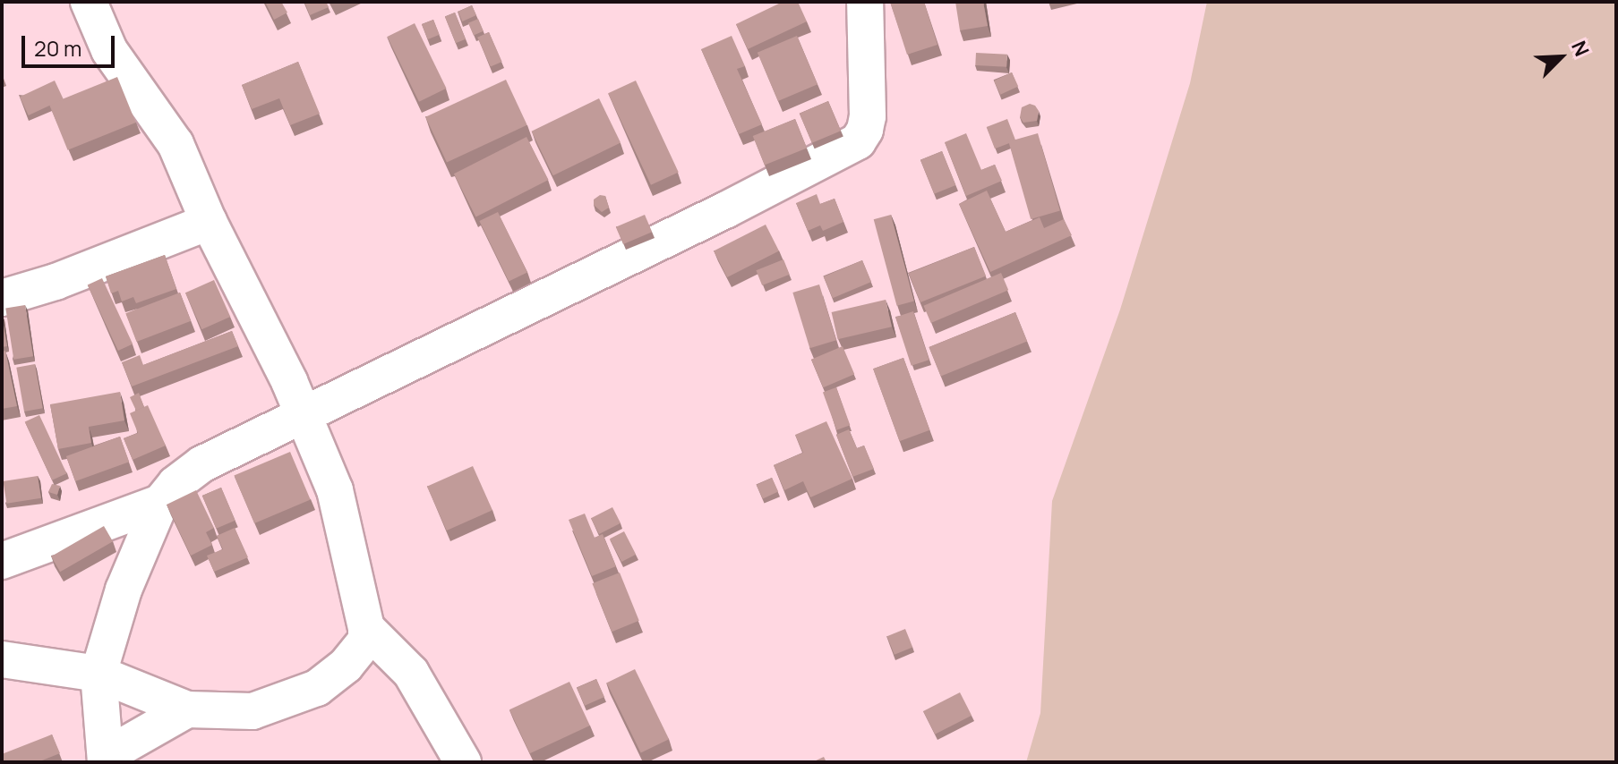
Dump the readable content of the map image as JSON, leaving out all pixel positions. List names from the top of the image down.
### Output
{
  "scale_bar": "20 m",
  "north": "top right"
}
